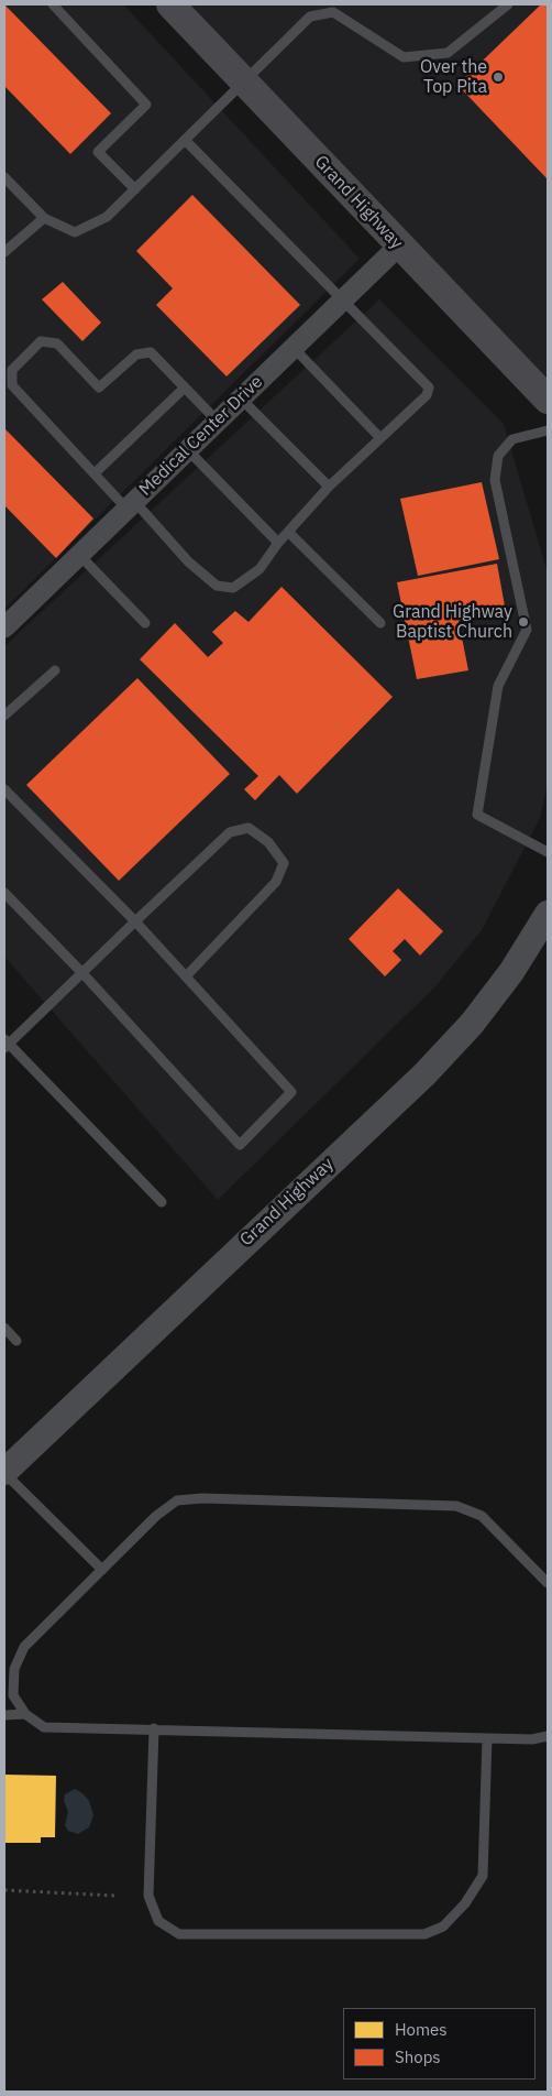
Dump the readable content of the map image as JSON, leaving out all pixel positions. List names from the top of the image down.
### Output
{
  "streets": {
    "main road": ["Grand Highway"],
    "street": ["Medical Center Drive"]
  },
  "crossings": [
    ["Grand Highway", "Medical Center Drive"]
  ],
  "places": ["Over the Top Pita", "Grand Highway Baptist Church"],
  "legend": ["Homes", "Shops"]
}
